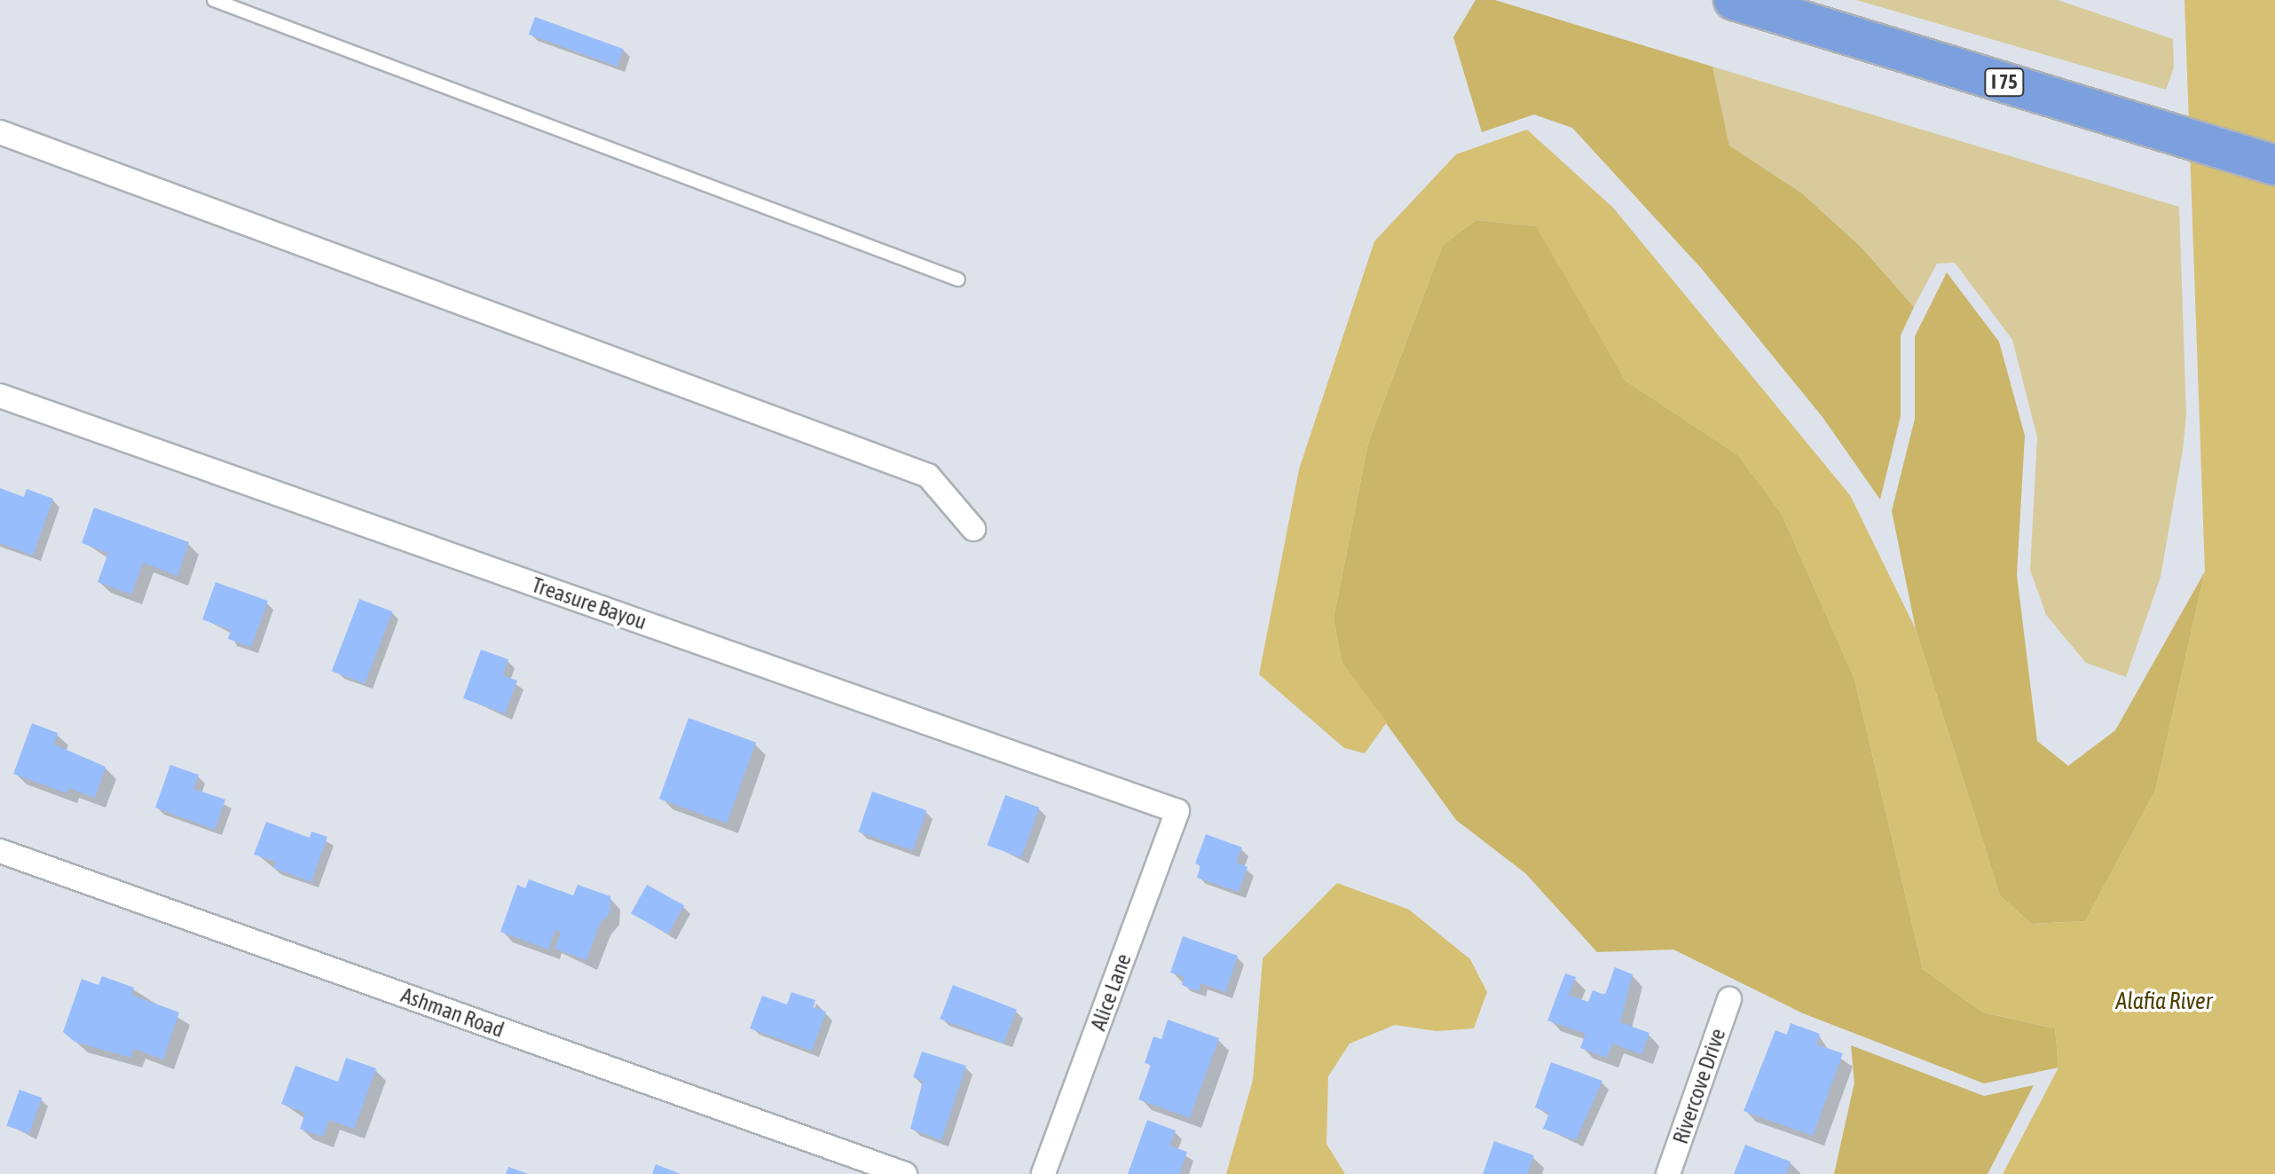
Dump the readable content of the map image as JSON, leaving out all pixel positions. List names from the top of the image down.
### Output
{
  "streets": {
    "highway": ["I 75"],
    "street": [
      "Treasure Bayou",
      "Alice Lane",
      "Ashman Road",
      "Rivercove Drive"
    ]
  },
  "crossings": [
    ["Treasure Bayou", "Alice Lane"]
  ],
  "water": ["Alafia River"]
}
